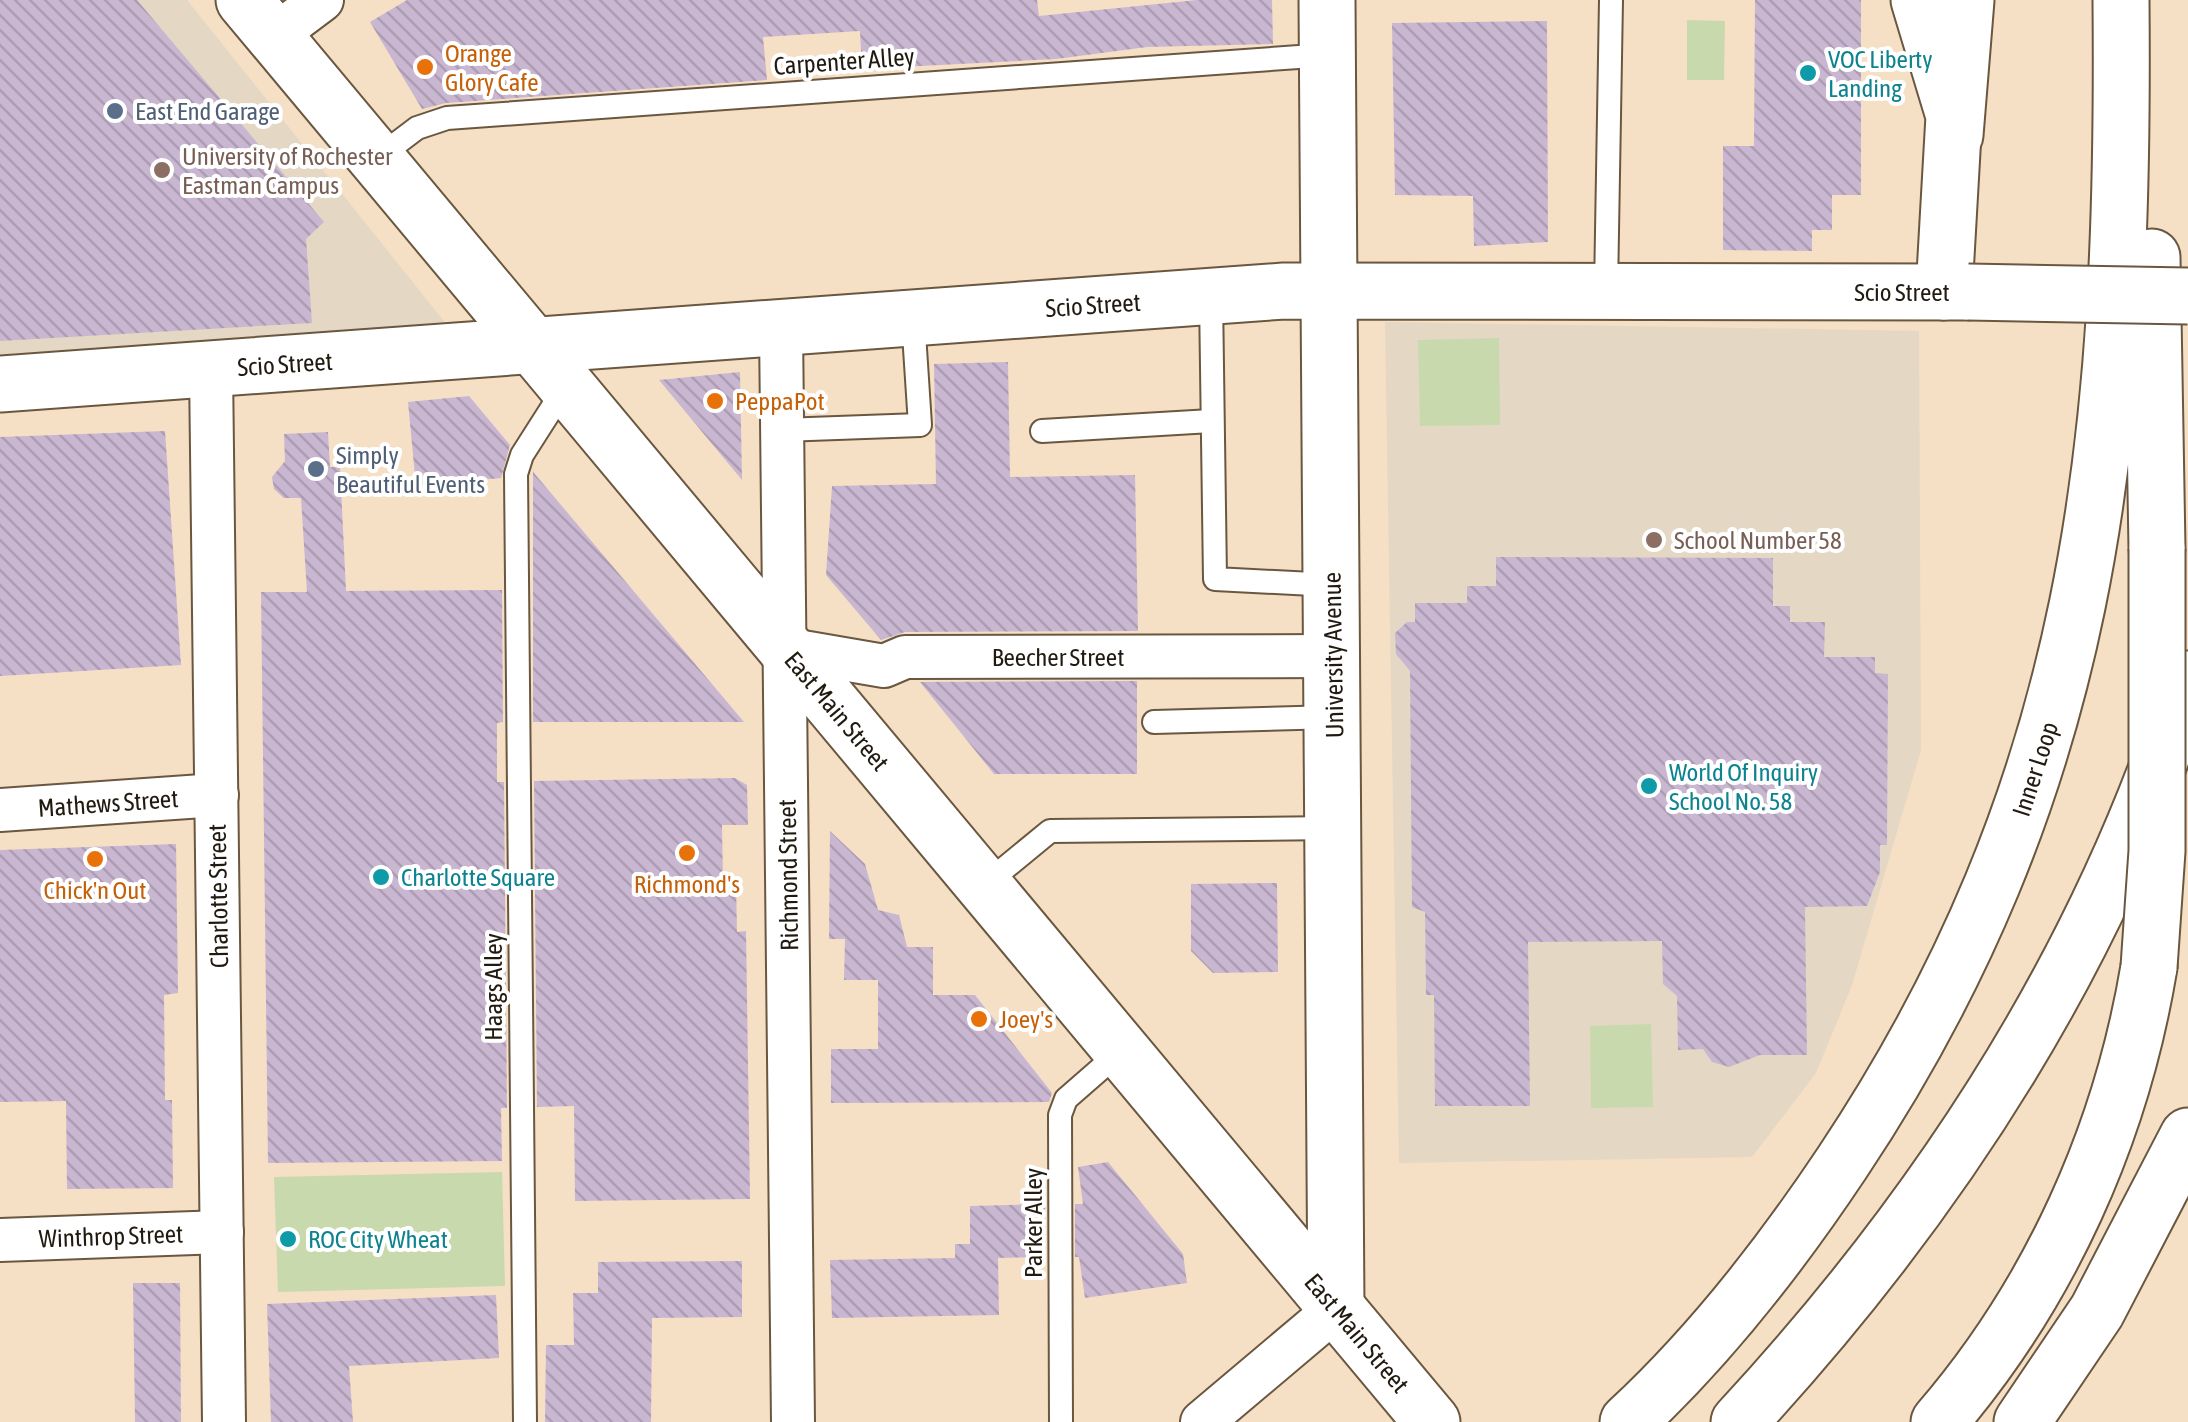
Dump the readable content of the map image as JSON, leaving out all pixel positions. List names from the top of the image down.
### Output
{
  "streets": {
    "main road": [
      "Scio Street",
      "University Avenue",
      "East Main Street",
      "Inner Loop"
    ],
    "street": [
      "Beecher Street",
      "Mathews Street",
      "Richmond Street",
      "Charlotte Street",
      "Winthrop Street"
    ],
    "lane": ["Carpenter Alley", "Haags Alley", "Parker Alley"]
  },
  "crossings": [
    ["Carpenter Alley", "University Avenue"],
    ["Carpenter Alley", "East Main Street"],
    ["Scio Street", "University Avenue"],
    ["Scio Street", "East Main Street"],
    ["Scio Street", "Richmond Street"],
    ["Scio Street", "Charlotte Street"],
    ["Scio Street", "Haags Alley"],
    ["University Avenue", "Beecher Street"],
    ["University Avenue", "East Main Street"],
    ["Beecher Street", "East Main Street"],
    ["Beecher Street", "Richmond Street"],
    ["East Main Street", "Richmond Street"],
    ["East Main Street", "Haags Alley"],
    ["East Main Street", "Parker Alley"],
    ["Mathews Street", "Charlotte Street"],
    ["Charlotte Street", "Winthrop Street"]
  ],
  "places": [
    "Orange Glory Cafe",
    "VOC Liberty Landing",
    "East End Garage",
    "University of Rochester Eastman Campus",
    "PeppaPot",
    "Simply Beautiful Events",
    "School Number 58",
    "World Of Inquiry School No. 58",
    "Richmond's",
    "Chick'n Out",
    "Charlotte Square",
    "Joey's",
    "ROC City Wheat"
  ]
}
